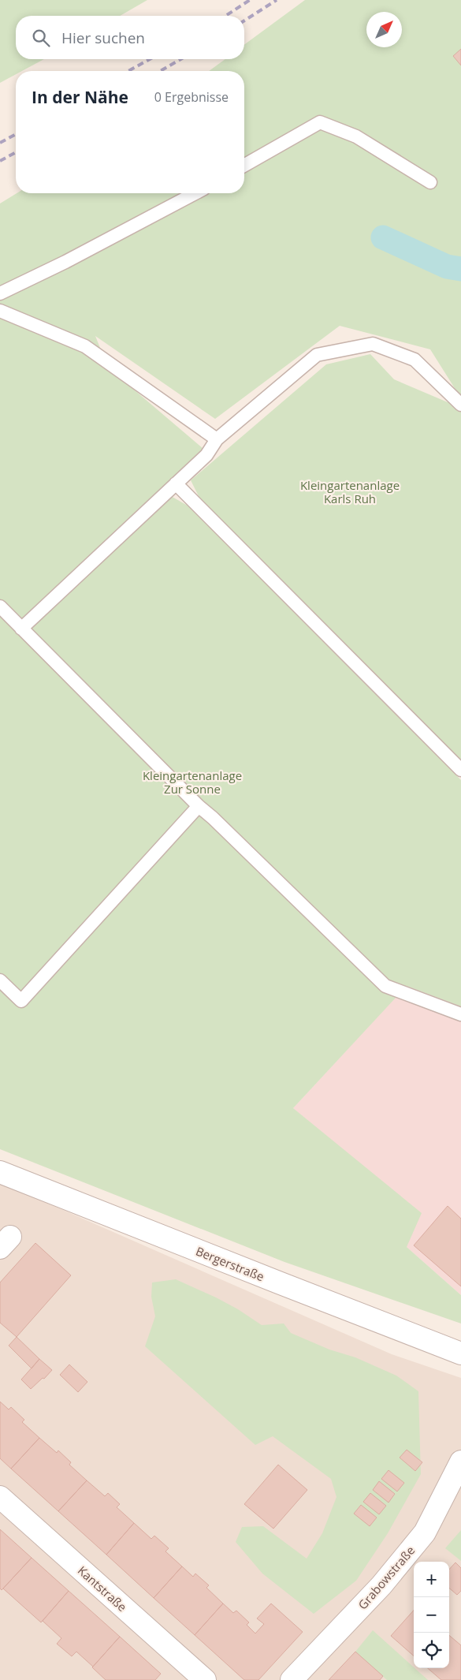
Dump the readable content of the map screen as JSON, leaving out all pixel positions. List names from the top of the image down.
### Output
{
  "streets": {
    "street": ["Bergerstraße", "Grabowstraße", "Kantstraße"]
  },
  "parks": ["Kleingartenanlage Karls Ruh", "Kleingartenanlage Zur Sonne"],
  "north": "top right",
  "page": {
    "search": "Hier suchen",
    "heading": ["In der Nähe", "0 Ergebnisse"],
    "map_buttons": ["+", "−"]
  }
}
